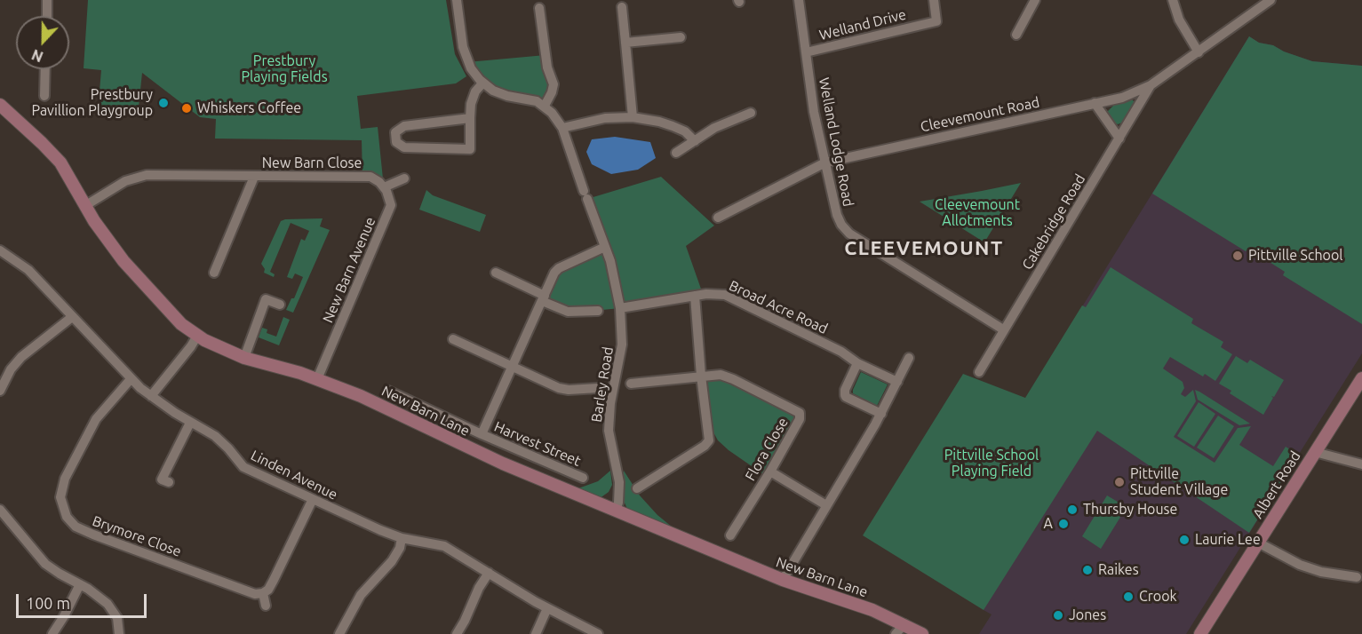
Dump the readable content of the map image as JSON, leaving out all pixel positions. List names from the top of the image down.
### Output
{
  "streets": {
    "main road": ["New Barn Lane", "Albert Road"],
    "street": [
      "Welland Drive",
      "Cleevemount Road",
      "Welland Lodge Road",
      "New Barn Close",
      "Cakebridge Road",
      "New Barn Avenue",
      "Broad Acre Road",
      "Barley Road",
      "Harvest Street",
      "Flora Close",
      "Linden Avenue",
      "Brymore Close"
    ]
  },
  "crossings": [
    ["Welland Drive", "Welland Lodge Road"],
    ["Cleevemount Road", "Welland Lodge Road"],
    ["Cleevemount Road", "Cakebridge Road"],
    ["Welland Lodge Road", "Cakebridge Road"],
    ["New Barn Close", "New Barn Avenue"],
    ["New Barn Close", "New Barn Lane"],
    ["New Barn Avenue", "New Barn Lane"],
    ["Broad Acre Road", "Barley Road"],
    ["Barley Road", "New Barn Lane"],
    ["Barley Road", "Harvest Street"],
    ["Linden Avenue", "Brymore Close"]
  ],
  "districts": ["CLEEVEMOUNT"],
  "parks": ["Prestbury Playing Fields", "Cleevemount Allotments", "Pittville School Playing Field"],
  "places": [
    "Prestbury Pavillion Playgroup",
    "Whiskers Coffee",
    "Pittville School",
    "Pittville Student Village",
    "Thursby House",
    "A",
    "Laurie Lee",
    "Raikes",
    "Crook",
    "Jones"
  ],
  "scale_bar": "100 m",
  "north": "bottom"
}
